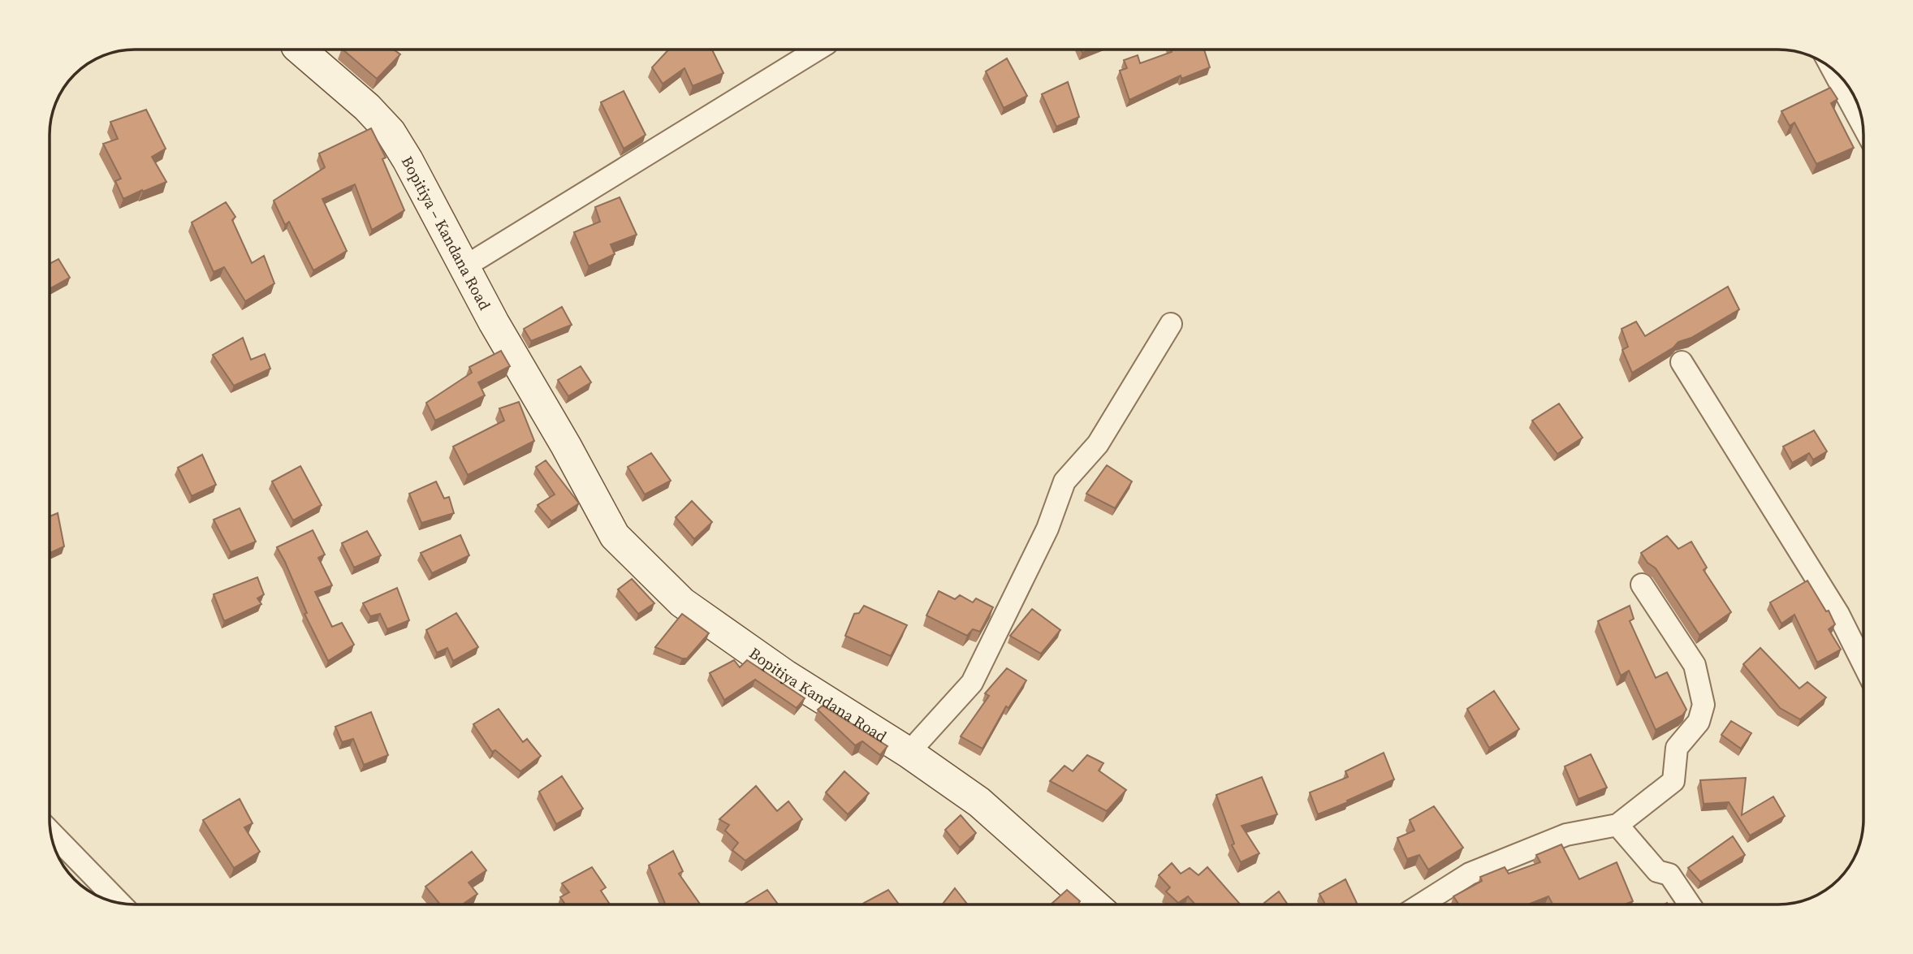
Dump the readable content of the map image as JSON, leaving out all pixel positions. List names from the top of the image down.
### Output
{
  "streets": {
    "main road": ["Bopitiya – Kandana Road", "Bopitiya Kandana Road"]
  },
  "crossings": [
    ["Bopitiya – Kandana Road", "Bopitiya Kandana Road"]
  ]
}
